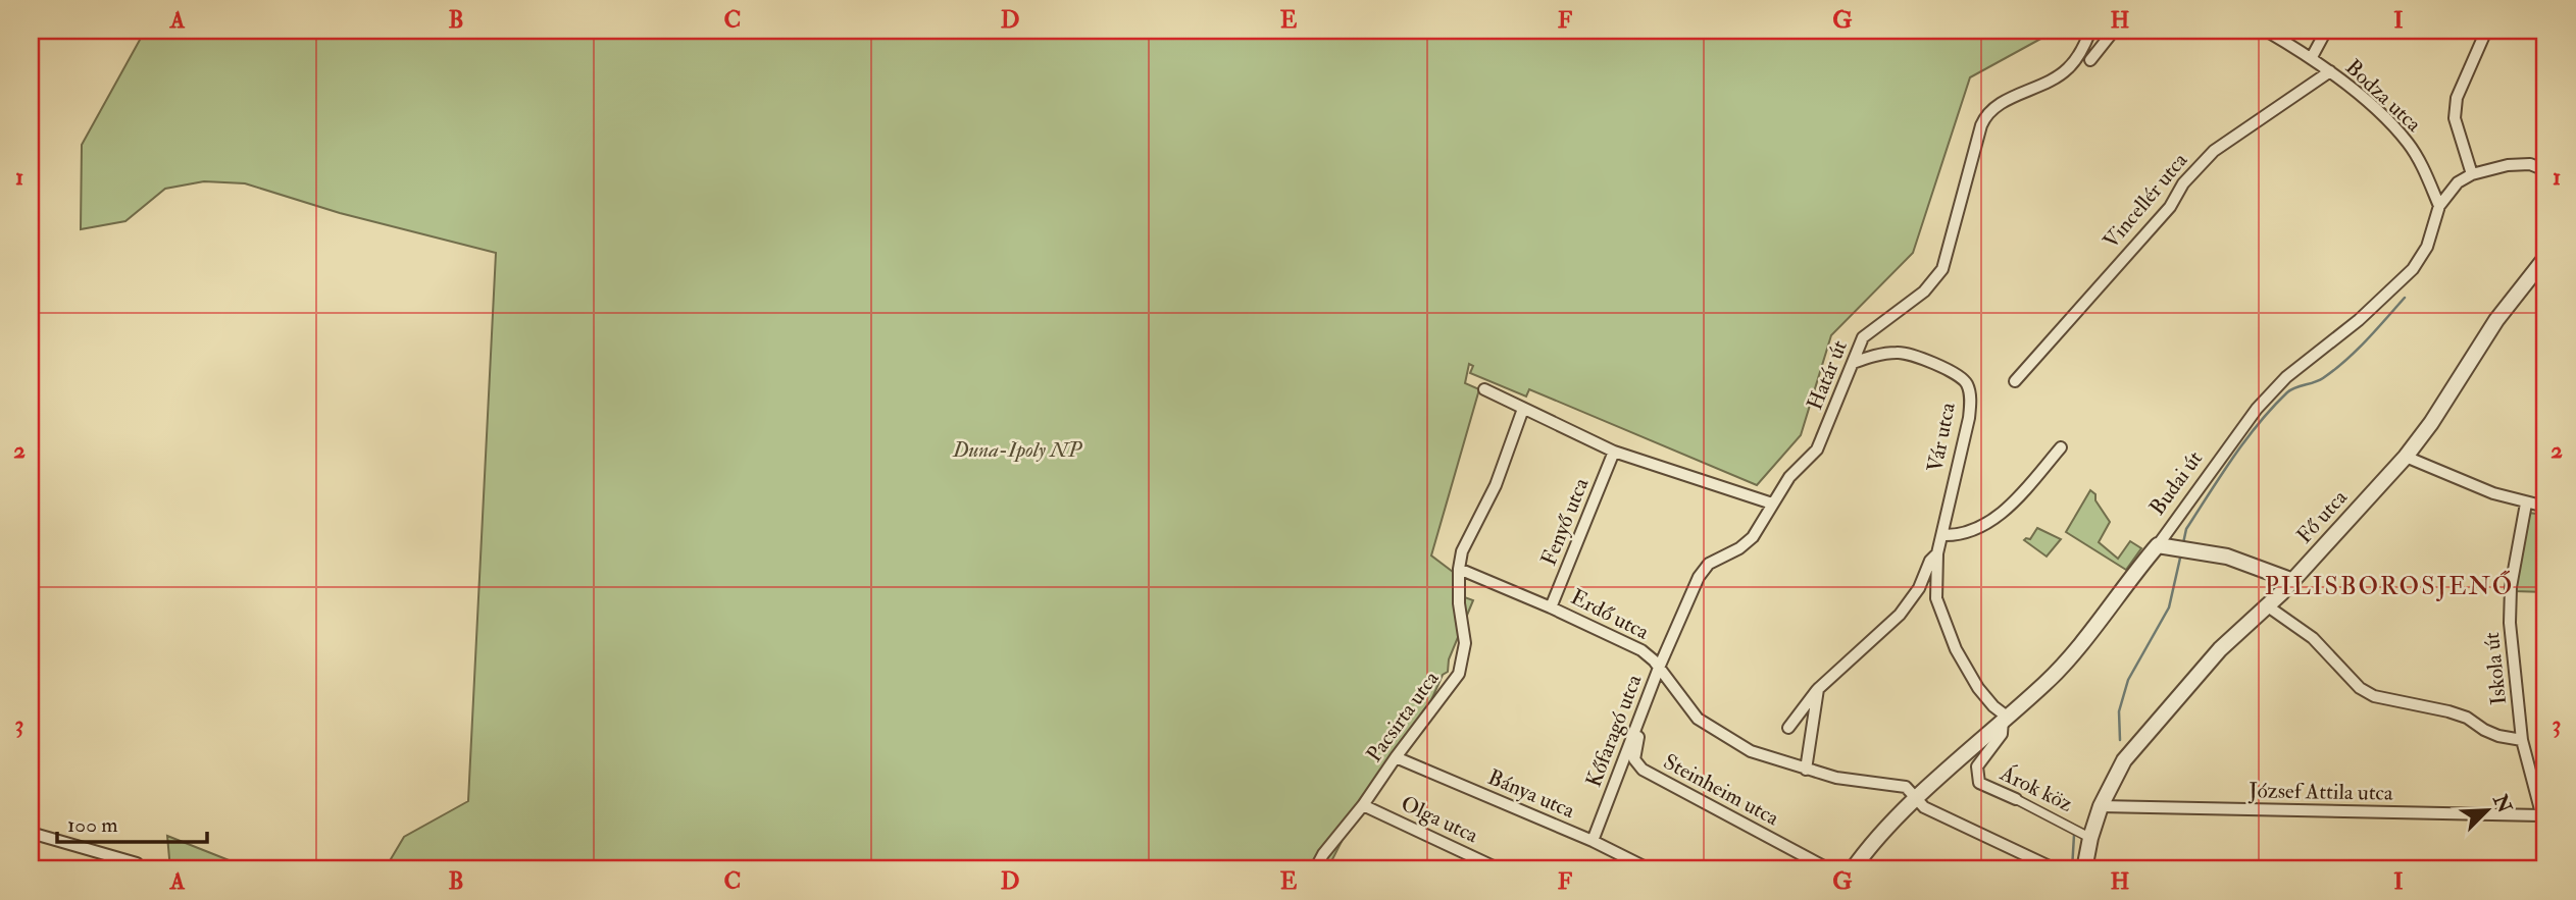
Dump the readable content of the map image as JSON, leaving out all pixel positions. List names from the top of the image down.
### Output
{
  "streets": {
    "street": [
      "Bodza utca",
      "Vincellér utca",
      "Határ út",
      "Vár utca",
      "Budai út",
      "Fő utca",
      "Fenyő utca",
      "Erdő utca",
      "Iskola út",
      "Pacsirta utca",
      "Kőfaragó utca",
      "Árok köz",
      "Steinheim utca",
      "József Attila utca",
      "Bánya utca",
      "Olga utca"
    ]
  },
  "crossings": [
    ["Bodza utca", "Vincellér utca"],
    ["Bodza utca", "Budai út"],
    ["Határ út", "Vár utca"],
    ["Határ út", "Kőfaragó utca"],
    ["Budai út", "Erdő utca"],
    ["Budai út", "Árok köz"],
    ["Fő utca", "Árok köz"],
    ["Fő utca", "József Attila utca"],
    ["Fenyő utca", "Erdő utca"],
    ["Erdő utca", "Pacsirta utca"],
    ["Erdő utca", "Kőfaragó utca"],
    ["Iskola út", "József Attila utca"],
    ["Pacsirta utca", "Bánya utca"],
    ["Pacsirta utca", "Olga utca"],
    ["Kőfaragó utca", "Steinheim utca"],
    ["Kőfaragó utca", "Bánya utca"]
  ],
  "districts": ["PILISBOROSJENŐ"],
  "parks": ["Duna-Ipoly NP"],
  "scale_bar": "100 m",
  "north": "top right",
  "grid": {
    "columns": [
      "A",
      "B",
      "C",
      "D",
      "E",
      "F",
      "G",
      "H",
      "I"
    ],
    "rows": ["1", "2", "3"]
  }
}
